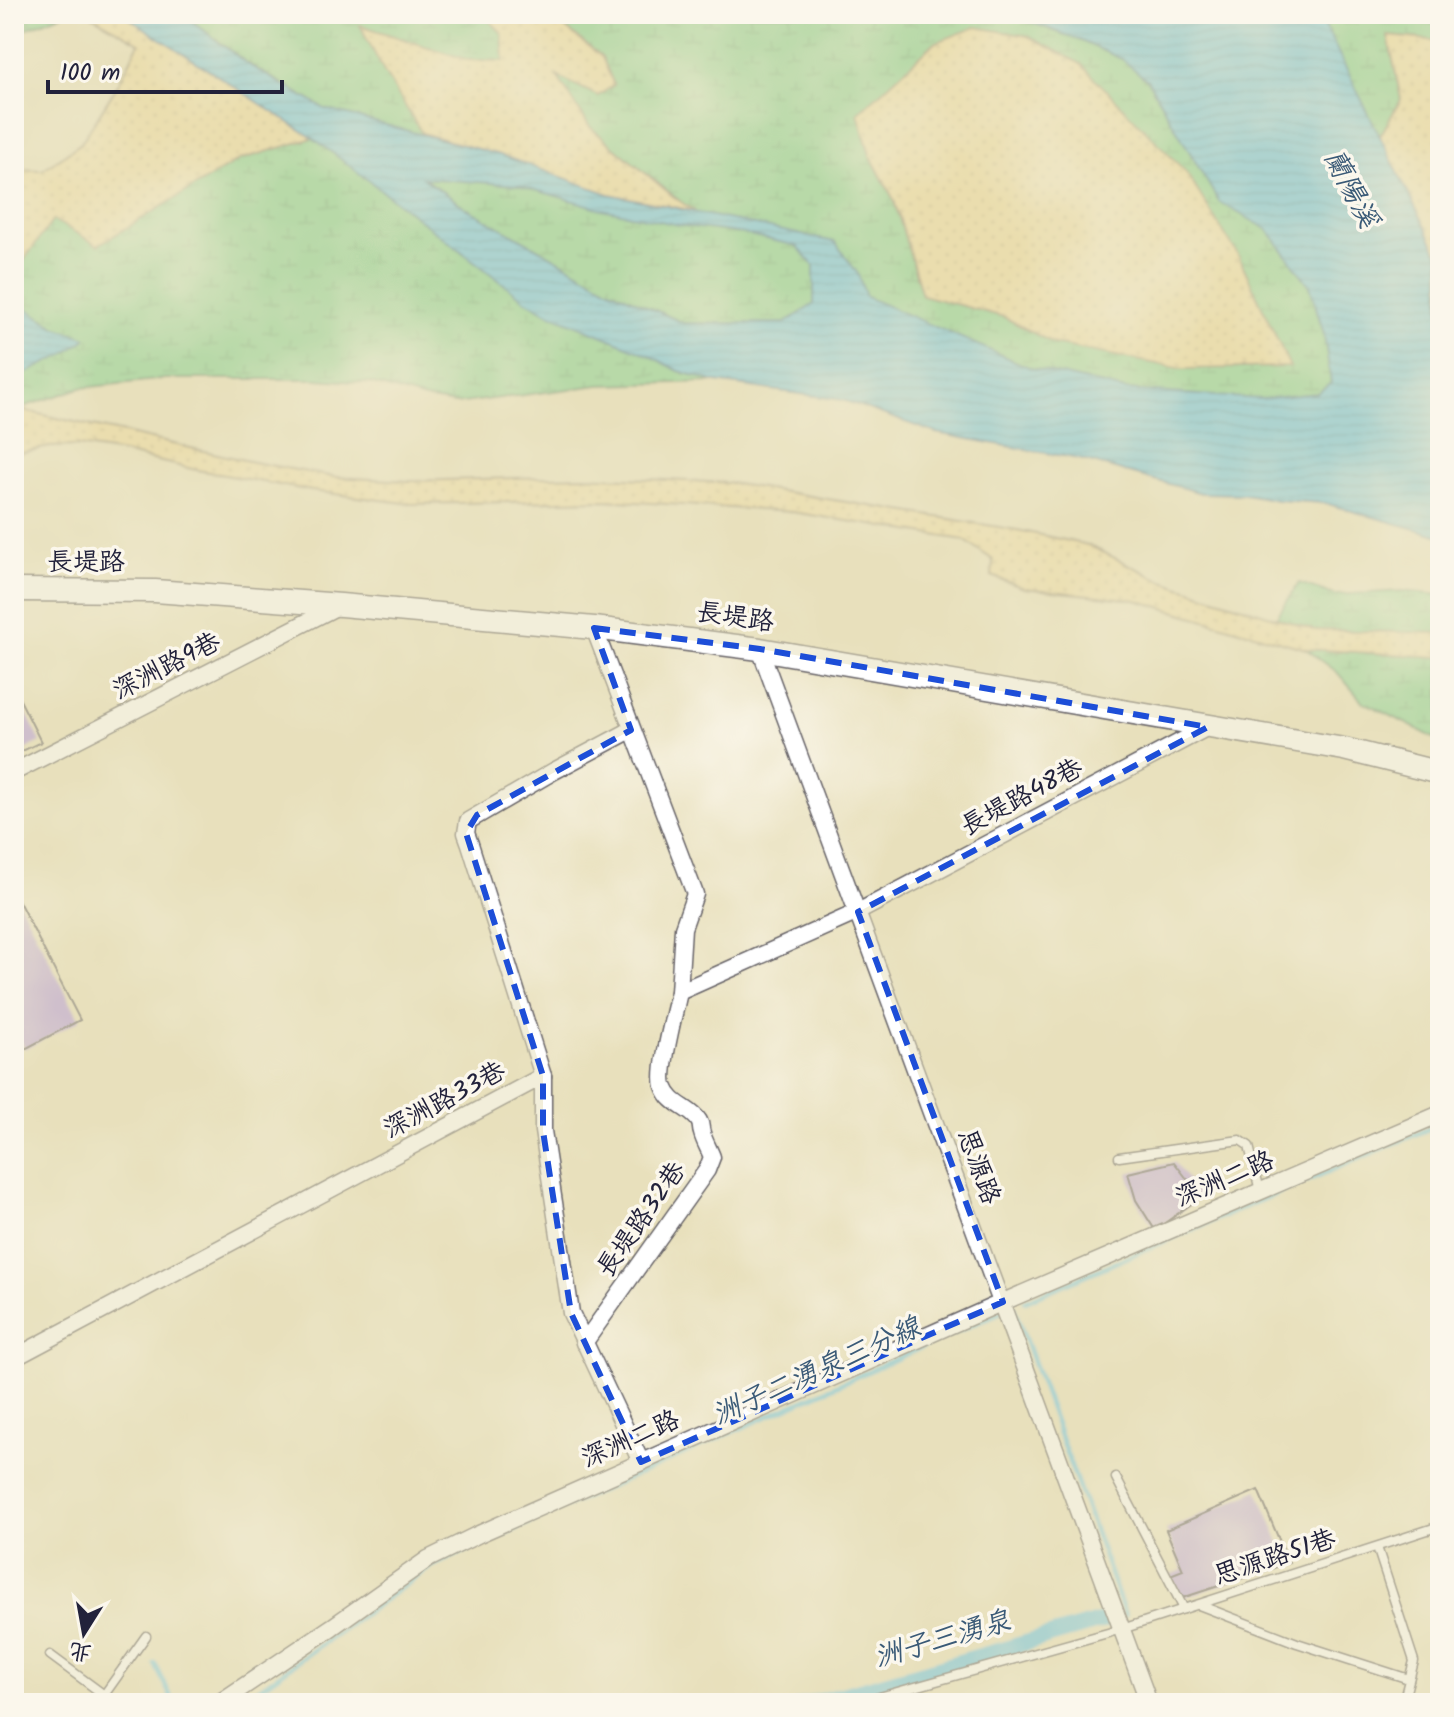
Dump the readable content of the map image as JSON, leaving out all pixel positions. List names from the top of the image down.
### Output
{
  "streets": {
    "street": [
      "長堤路",
      "深洲路9巷",
      "長堤路48巷",
      "深洲路33巷",
      "思源路",
      "深洲二路",
      "長堤路32巷"
    ],
    "lane": ["思源路51巷"]
  },
  "crossings": [
    ["長堤路", "深洲路9巷"],
    ["長堤路", "長堤路48巷"],
    ["長堤路", "思源路"],
    ["長堤路", "長堤路32巷"],
    ["長堤路48巷", "思源路"],
    ["深洲路33巷", "深洲二路"],
    ["深洲路33巷", "長堤路32巷"],
    ["思源路", "深洲二路"],
    ["思源路", "思源路51巷"]
  ],
  "water": ["蘭陽溪", "洲子二湧泉三分線", "洲子三湧泉"],
  "scale_bar": "100 m",
  "north": "bottom"
}
